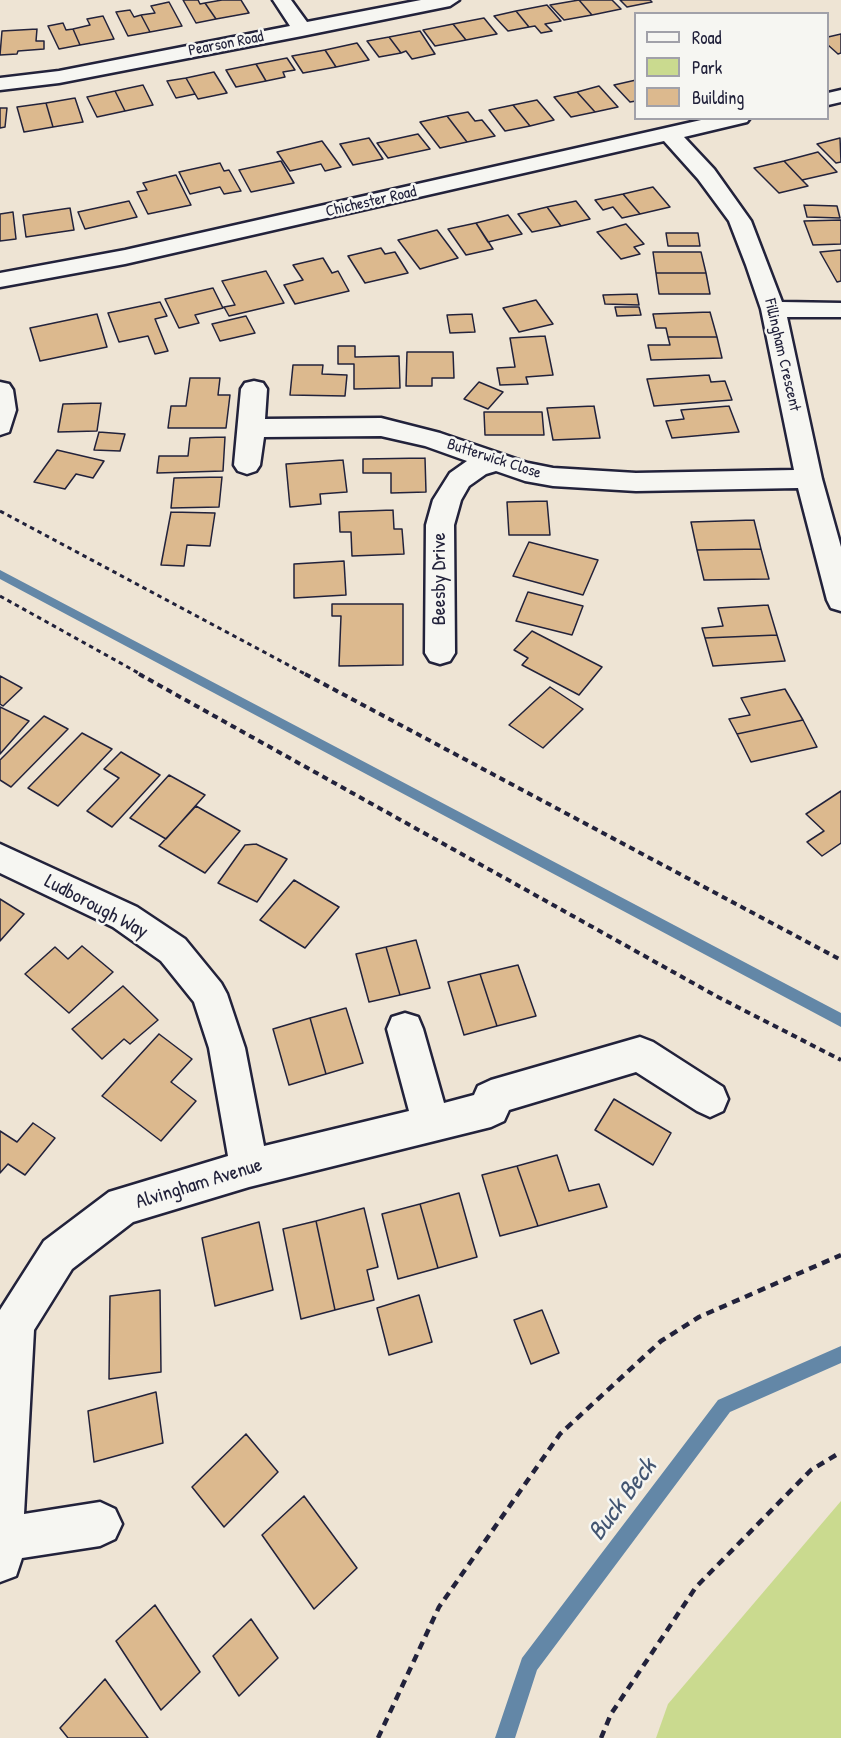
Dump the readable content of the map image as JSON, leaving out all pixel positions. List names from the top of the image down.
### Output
{
  "streets": {
    "street": [
      "Pearson Road",
      "Chichester Road",
      "Fillingham Crescent",
      "Butterwick Close",
      "Beesby Drive",
      "Ludborough Way",
      "Alvingham Avenue"
    ]
  },
  "crossings": [
    ["Chichester Road", "Fillingham Crescent"],
    ["Fillingham Crescent", "Butterwick Close"],
    ["Butterwick Close", "Beesby Drive"],
    ["Ludborough Way", "Alvingham Avenue"]
  ],
  "water": ["Buck Beck"],
  "legend": ["Road", "Park", "Building"]
}
